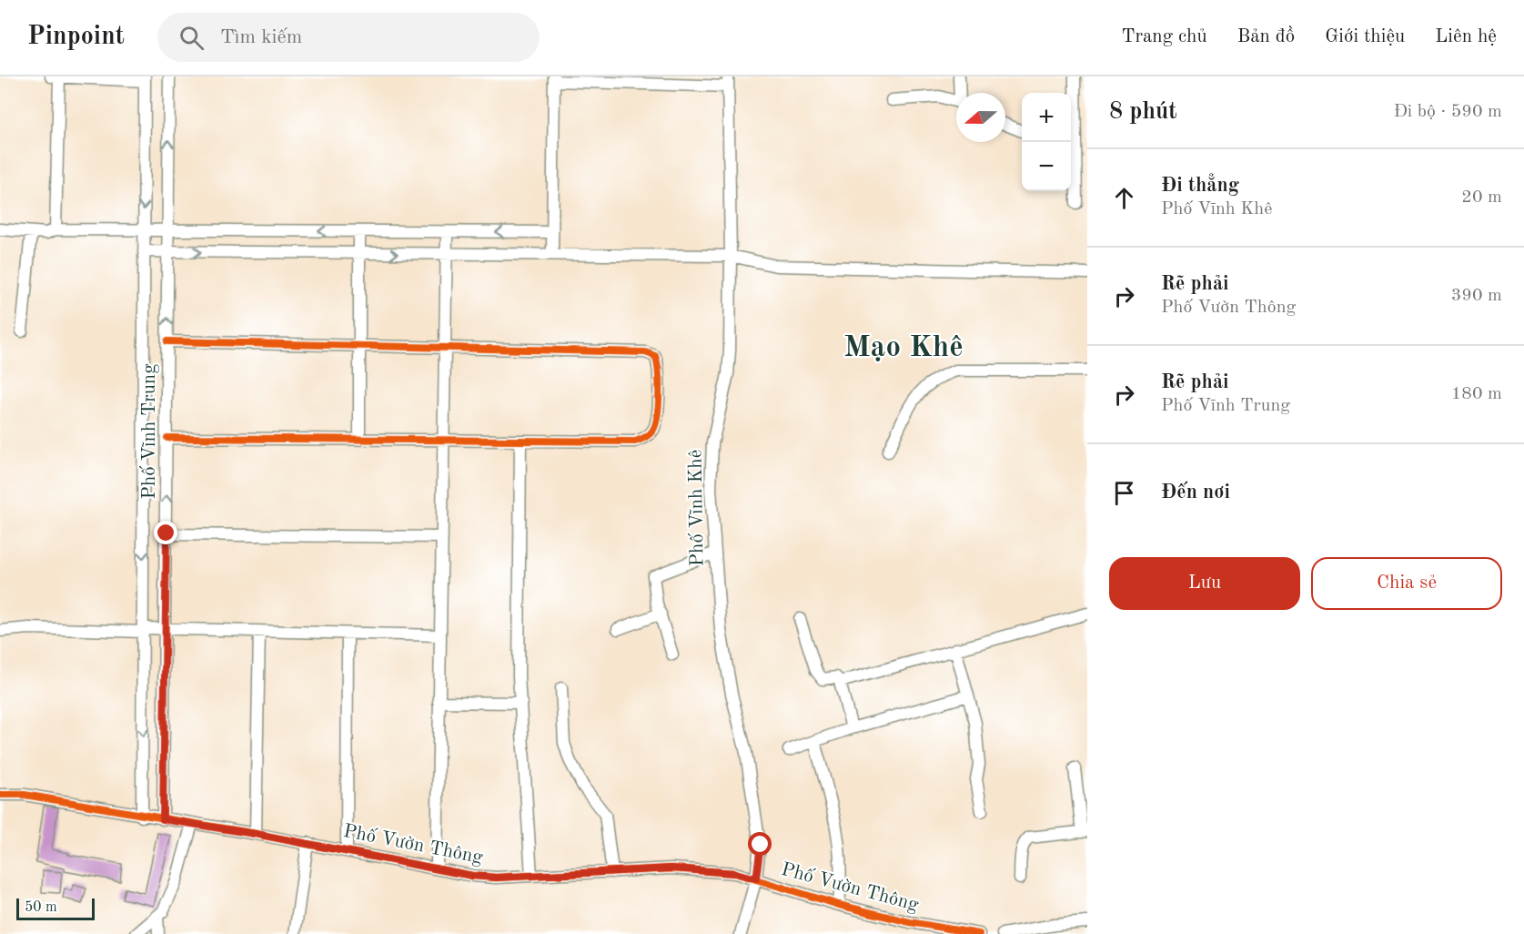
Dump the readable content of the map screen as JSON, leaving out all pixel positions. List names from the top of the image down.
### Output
{
  "streets": {
    "street": ["Phố Vĩnh Trung", "Phố Vĩnh Khê", "Phố Vườn Thông"]
  },
  "crossings": [
    ["Phố Vĩnh Trung", "Phố Vườn Thông"],
    ["Phố Vĩnh Khê", "Phố Vườn Thông"]
  ],
  "districts": ["Mạo Khê"],
  "scale_bar": "50 m",
  "north": "left",
  "page": {
    "header": "Pinpoint",
    "search": "Tìm kiếm",
    "nav": [
      "Trang chủ",
      "Bản đồ",
      "Giới thiệu",
      "Liên hệ"
    ],
    "heading": ["8 phút", "Đi bộ · 590 m"],
    "map_buttons": ["+", "−"],
    "list": [
      ["Đi thẳng", "Phố Vĩnh Khê", "20 m"],
      ["Rẽ phải", "Phố Vườn Thông", "390 m"],
      ["Rẽ phải", "Phố Vĩnh Trung", "180 m"],
      "Đến nơi"
    ],
    "buttons": ["Lưu", "Chia sẻ"],
    "scale": "50 m"
  }
}
